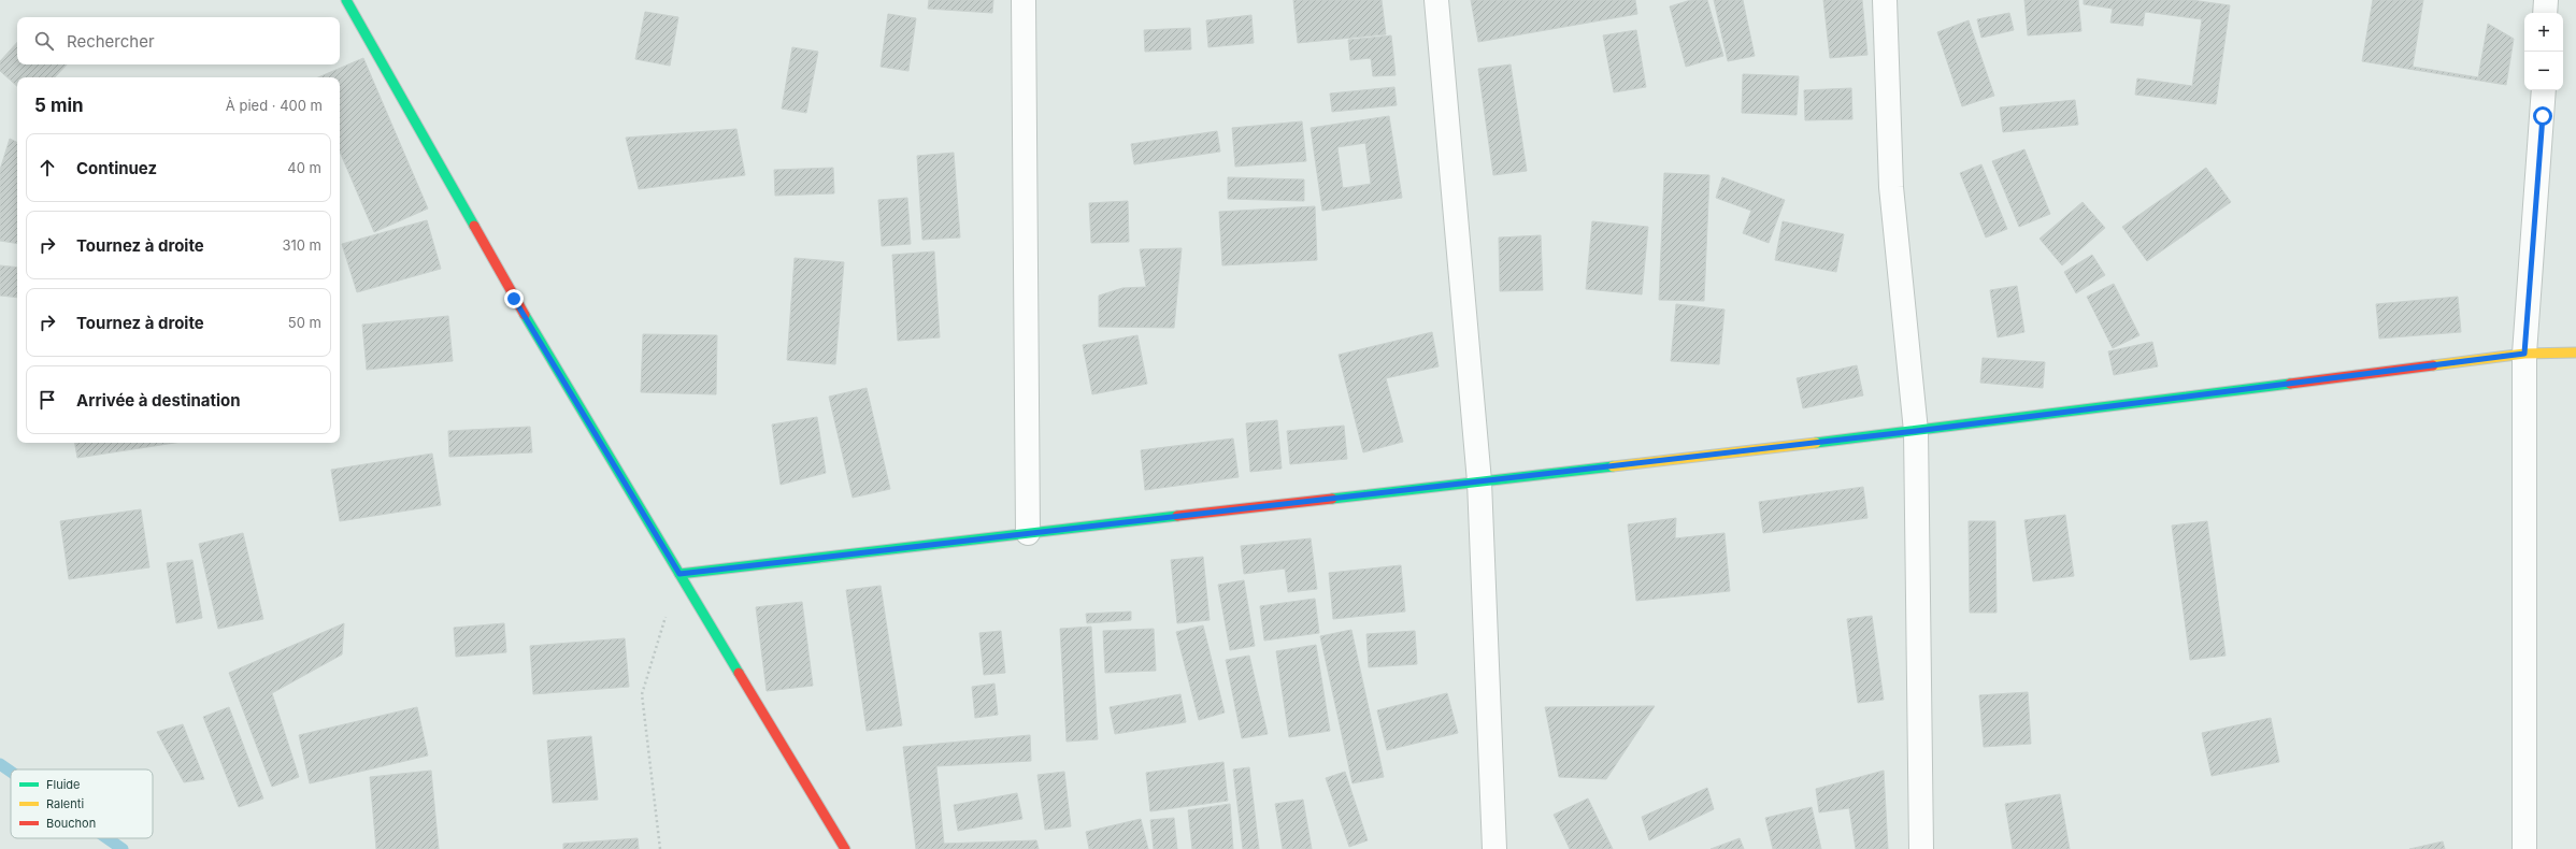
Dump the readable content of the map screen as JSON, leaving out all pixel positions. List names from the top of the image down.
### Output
{
  "legend": ["Fluide", "Ralenti", "Bouchon"],
  "page": {
    "map_buttons": ["+", "−"],
    "search": "Rechercher",
    "heading": ["5 min", "À pied · 400 m"],
    "list": [
      ["Continuez", "40 m"],
      ["Tournez à droite", "310 m"],
      ["Tournez à droite", "50 m"],
      "Arrivée à destination"
    ]
  }
}
